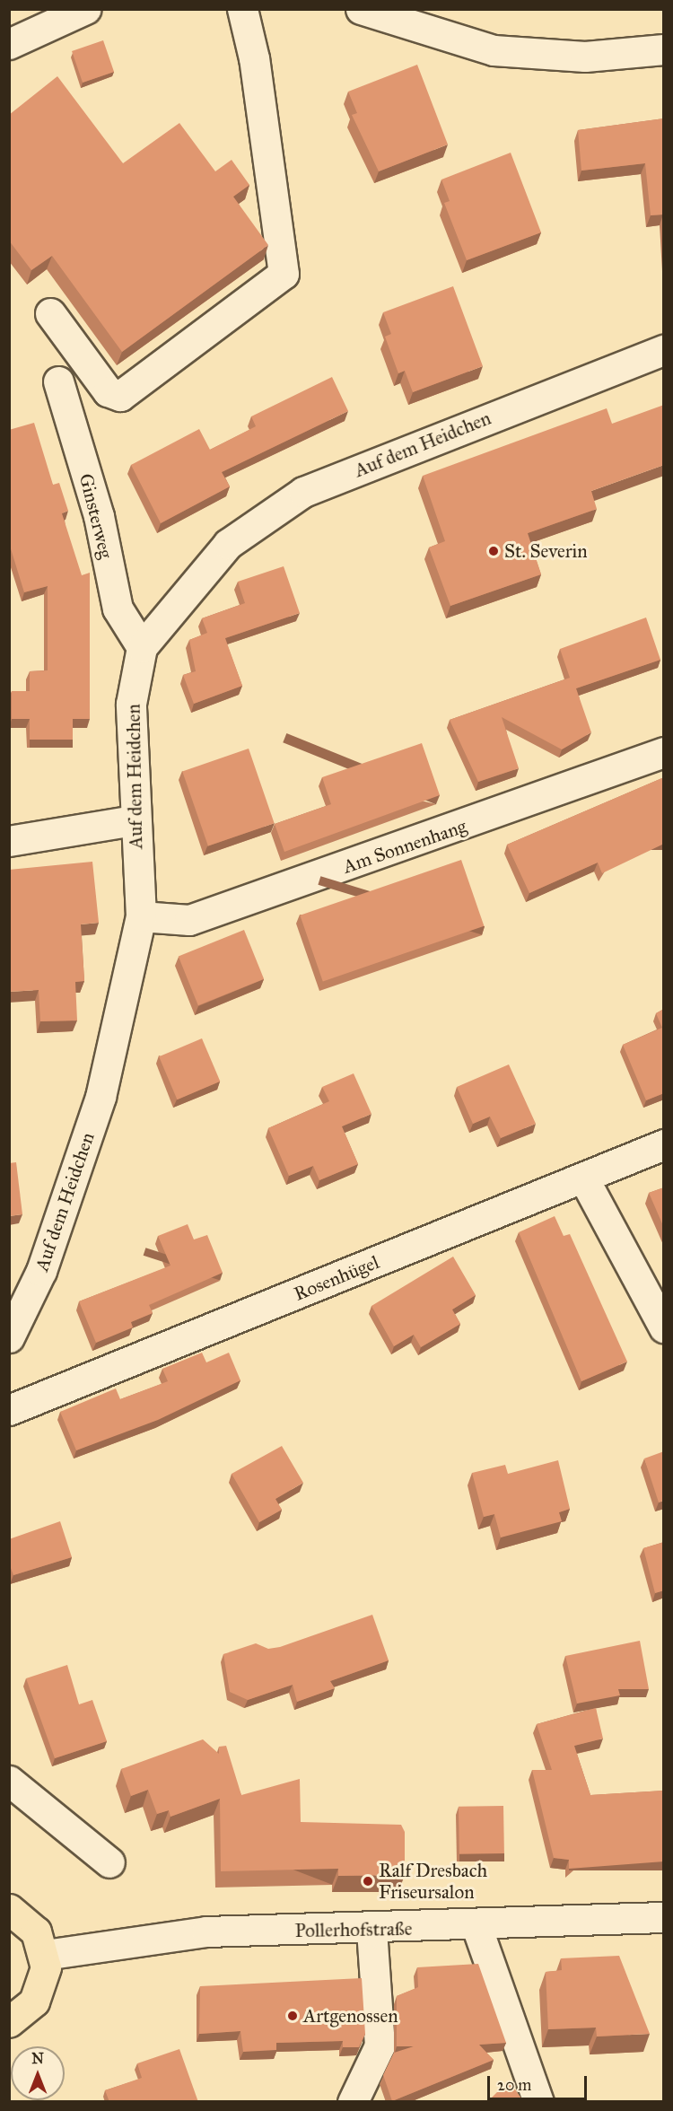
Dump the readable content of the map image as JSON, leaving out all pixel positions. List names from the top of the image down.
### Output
{
  "streets": {
    "street": [
      "Auf dem Heidchen",
      "Ginsterweg",
      "Am Sonnenhang",
      "Rosenhügel",
      "Pollerhofstraße"
    ]
  },
  "crossings": [
    ["Auf dem Heidchen", "Ginsterweg"],
    ["Auf dem Heidchen", "Am Sonnenhang"]
  ],
  "places": ["St. Severin", "Ralf Dresbach Friseursalon", "Artgenossen"],
  "scale_bar": "20 m",
  "north": "top"
}
